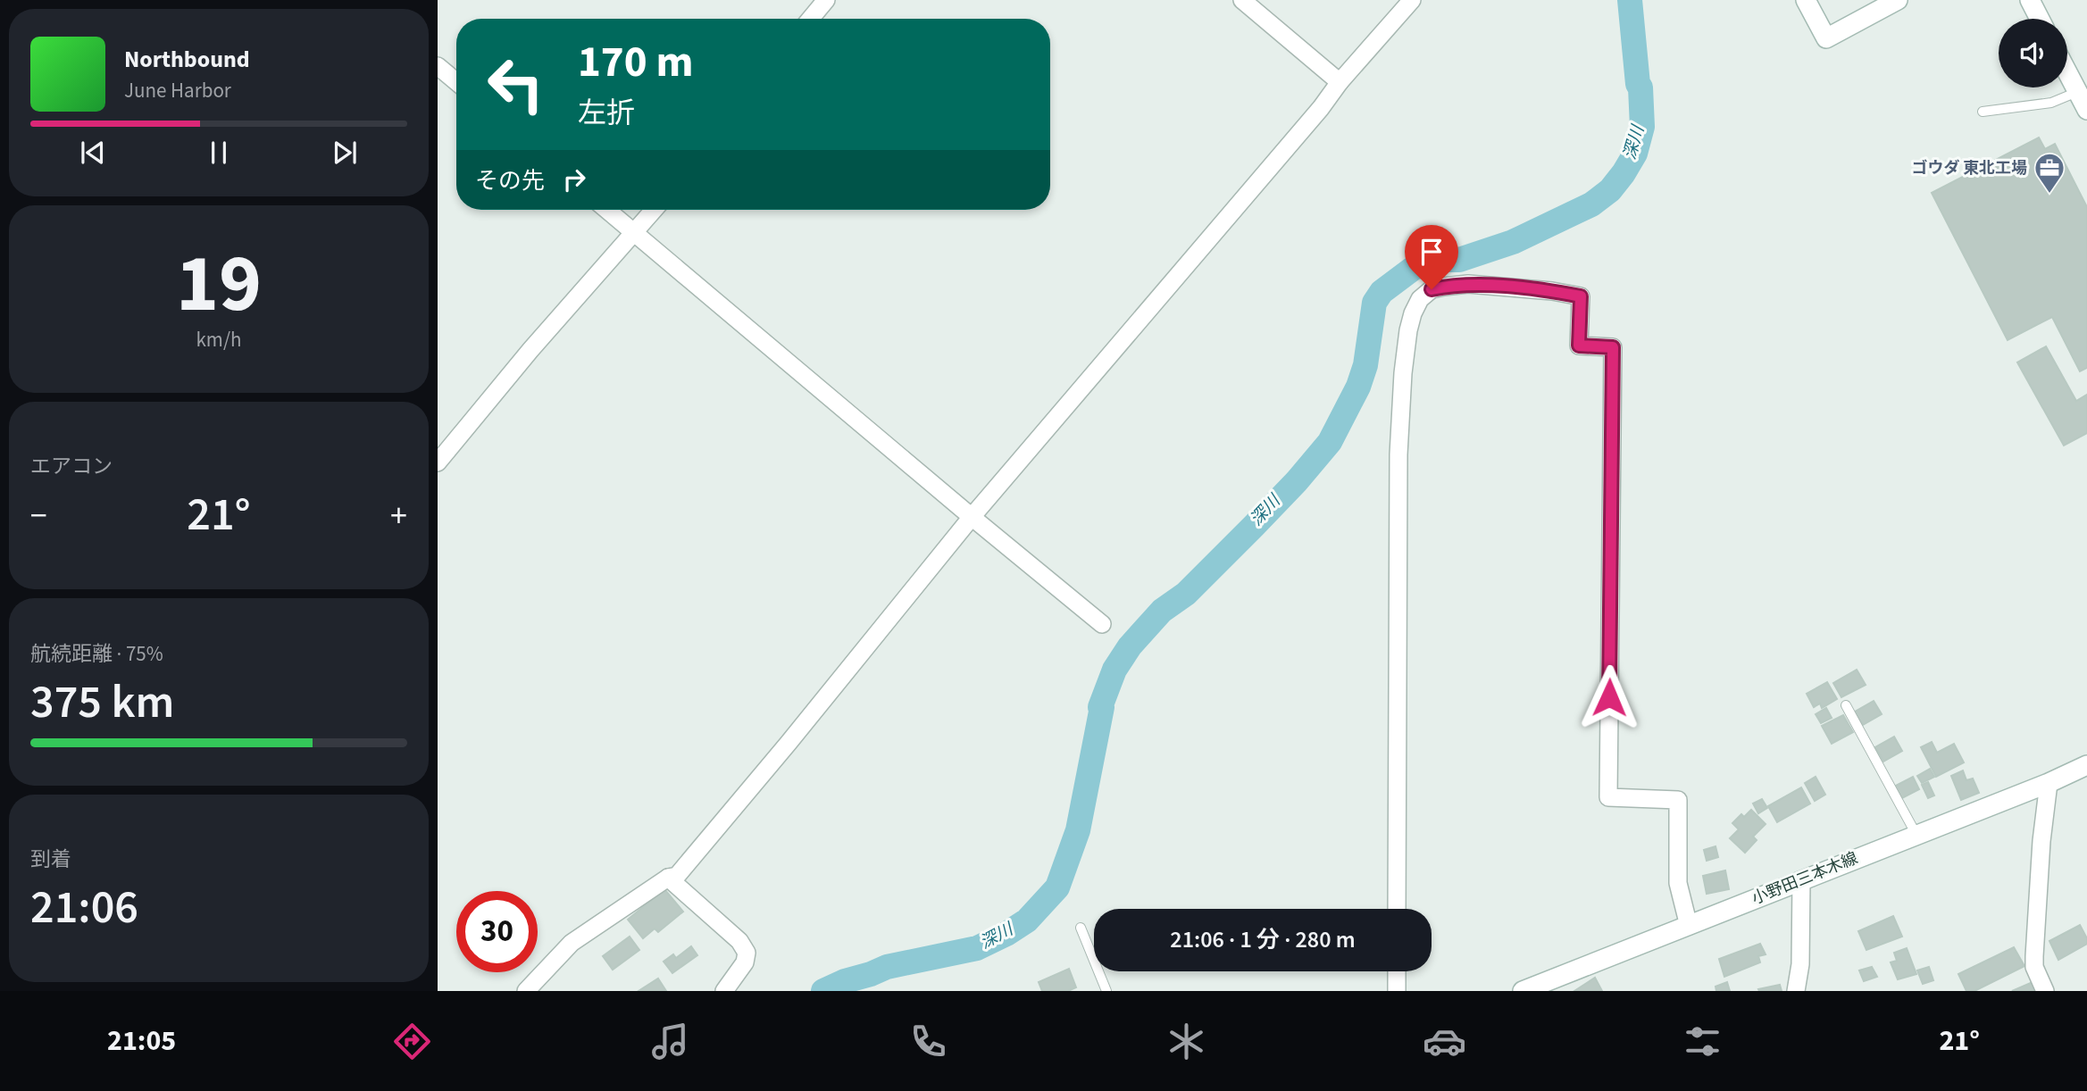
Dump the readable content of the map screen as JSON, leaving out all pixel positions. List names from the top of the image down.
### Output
{
  "streets": {
    "main road": ["小野田三本木線"]
  },
  "water": ["深川"],
  "places": {
    "office": ["ゴウダ 東北工場"]
  },
  "page": {
    "turn": ["170 m", "左折"],
    "song": ["Northbound", "June Harbor"],
    "then": "その先",
    "tile": [
      ["19", "km/h"],
      "エアコン",
      ["航続距離 · 75%", "375 km"],
      ["到着", "21:06"]
    ],
    "heat": ["−", "21°", "+"],
    "limit": "30",
    "trip": "21:06 · 1 分 · 280 m",
    "tabs": ["21:05", "21°"]
  }
}
